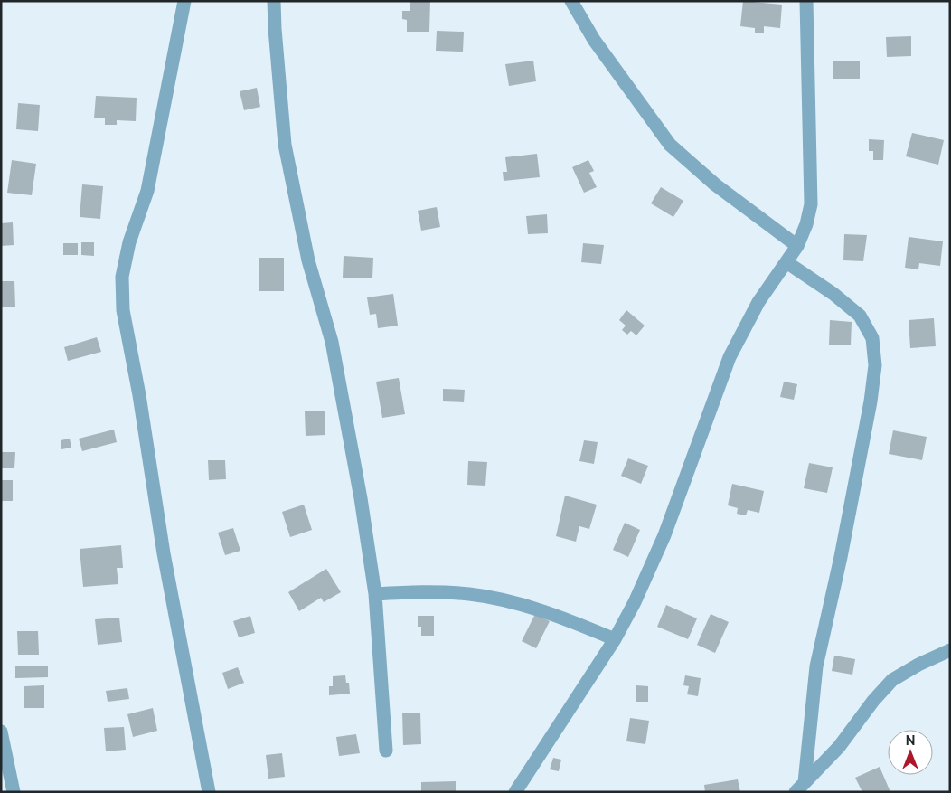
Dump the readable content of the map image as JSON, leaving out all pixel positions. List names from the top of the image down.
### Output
{
  "north": "top"
}
